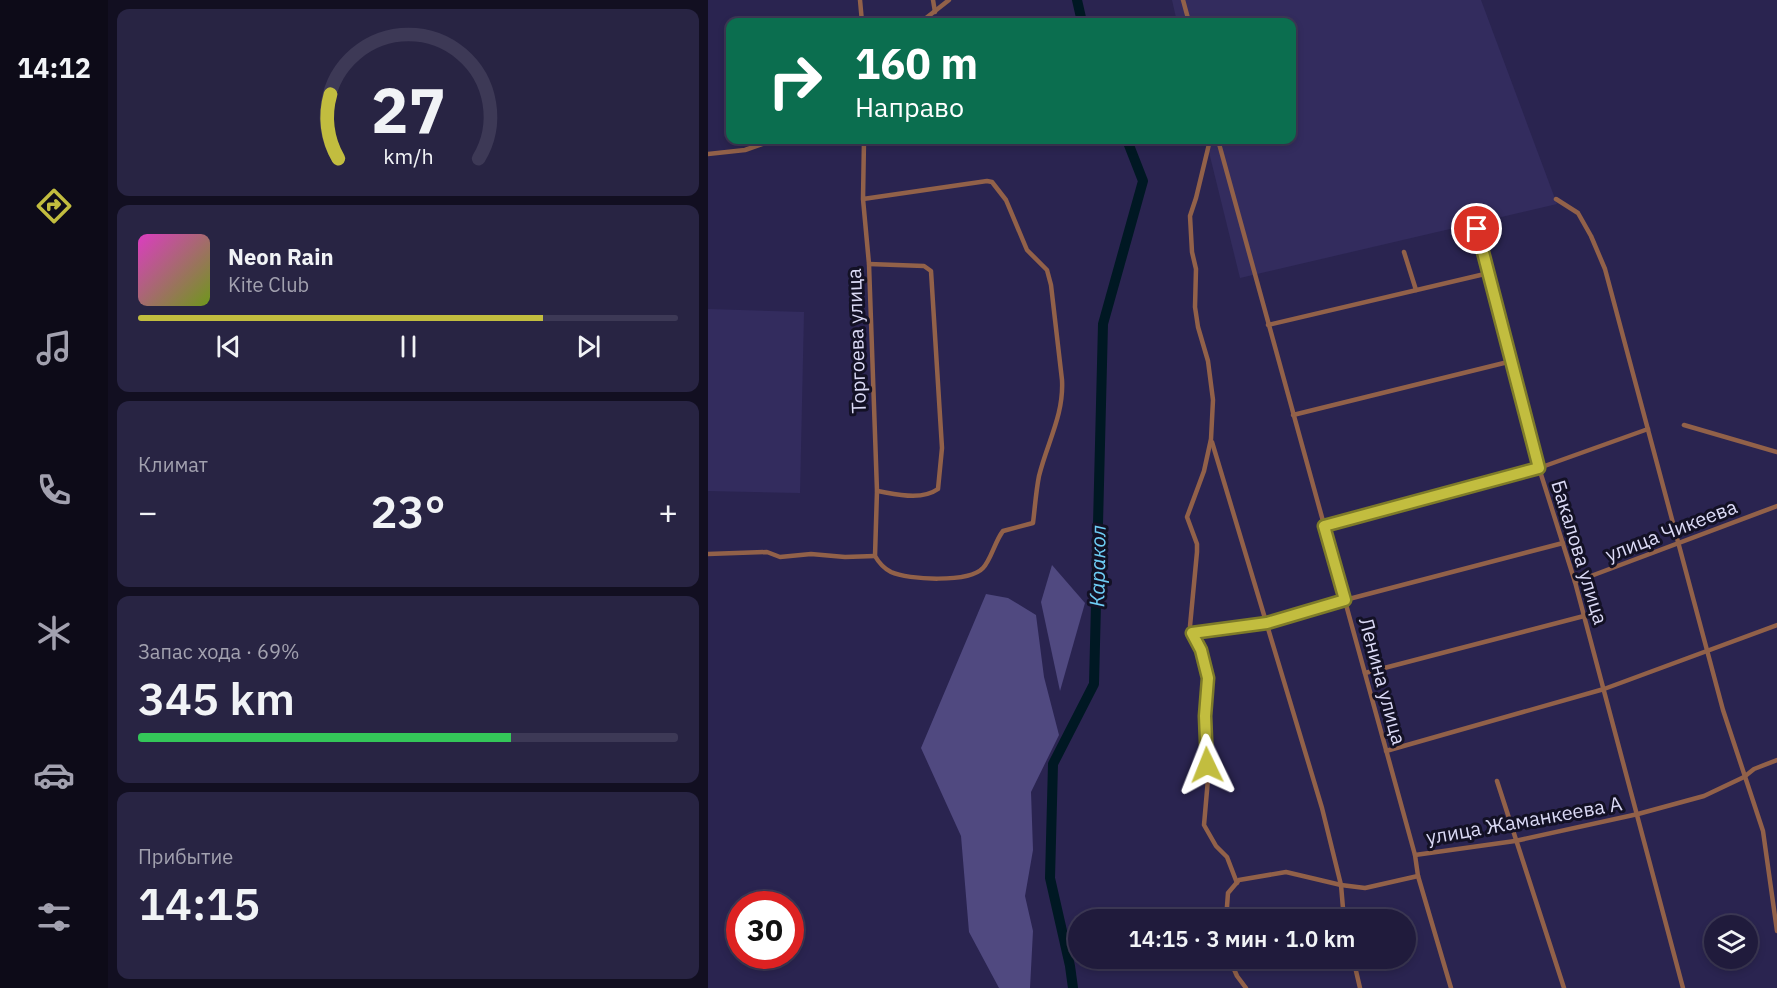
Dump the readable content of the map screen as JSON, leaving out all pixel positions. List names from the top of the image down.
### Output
{
  "streets": {
    "street": [
      "Торгоева улица",
      "улица Чикеева",
      "Бакалова улица",
      "Ленина улица",
      "улица Жаманкеева А"
    ]
  },
  "crossings": [
    ["улица Чикеева", "Бакалова улица"],
    ["Бакалова улица", "улица Жаманкеева А"],
    ["Ленина улица", "улица Жаманкеева А"]
  ],
  "water": ["Каракол"],
  "page": {
    "tabs": "14:12",
    "turn": ["160 m", "Направо"],
    "song": ["Neon Rain", "Kite Club"],
    "tile": [
      "Климат",
      ["Запас хода · 69%", "345 km"],
      ["Прибытие", "14:15"]
    ],
    "heat": ["−", "23°", "+"],
    "limit": "30",
    "trip": "14:15 · 3 мин · 1.0 km",
    "gauge": ["27", "km/h"]
  }
}
